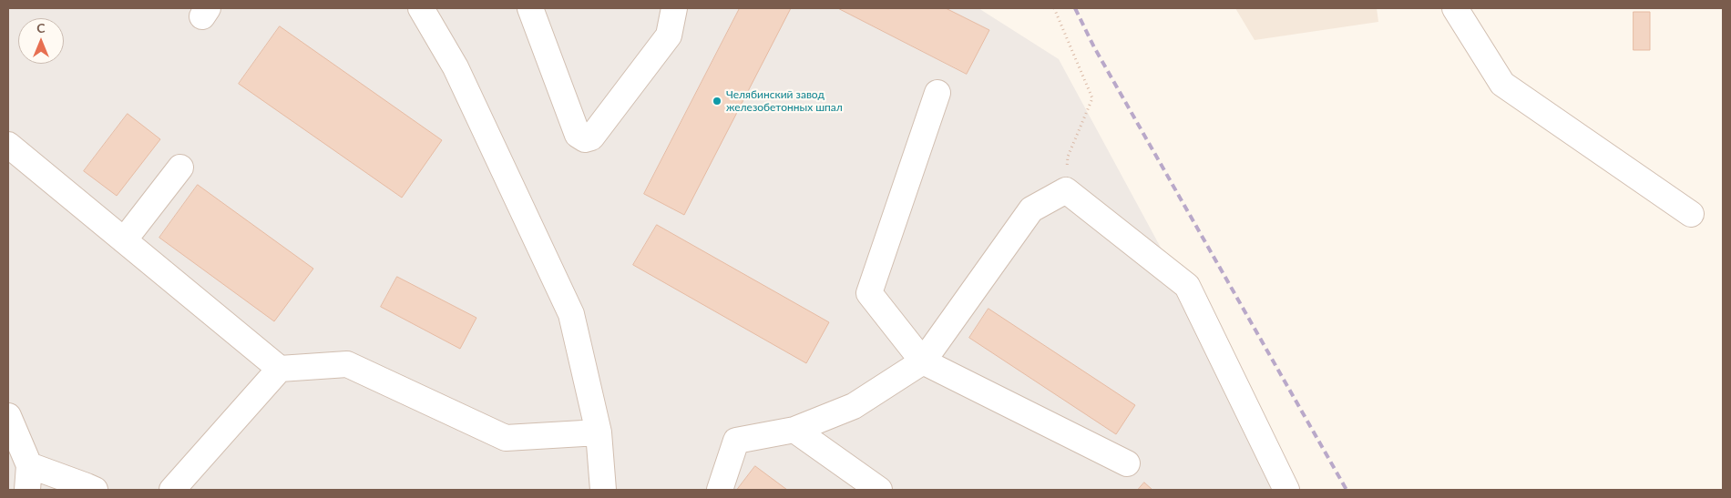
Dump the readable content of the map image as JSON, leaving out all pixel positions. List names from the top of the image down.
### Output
{
  "places": ["Челябинский завод железобетонных шпал"],
  "north": "top"
}
